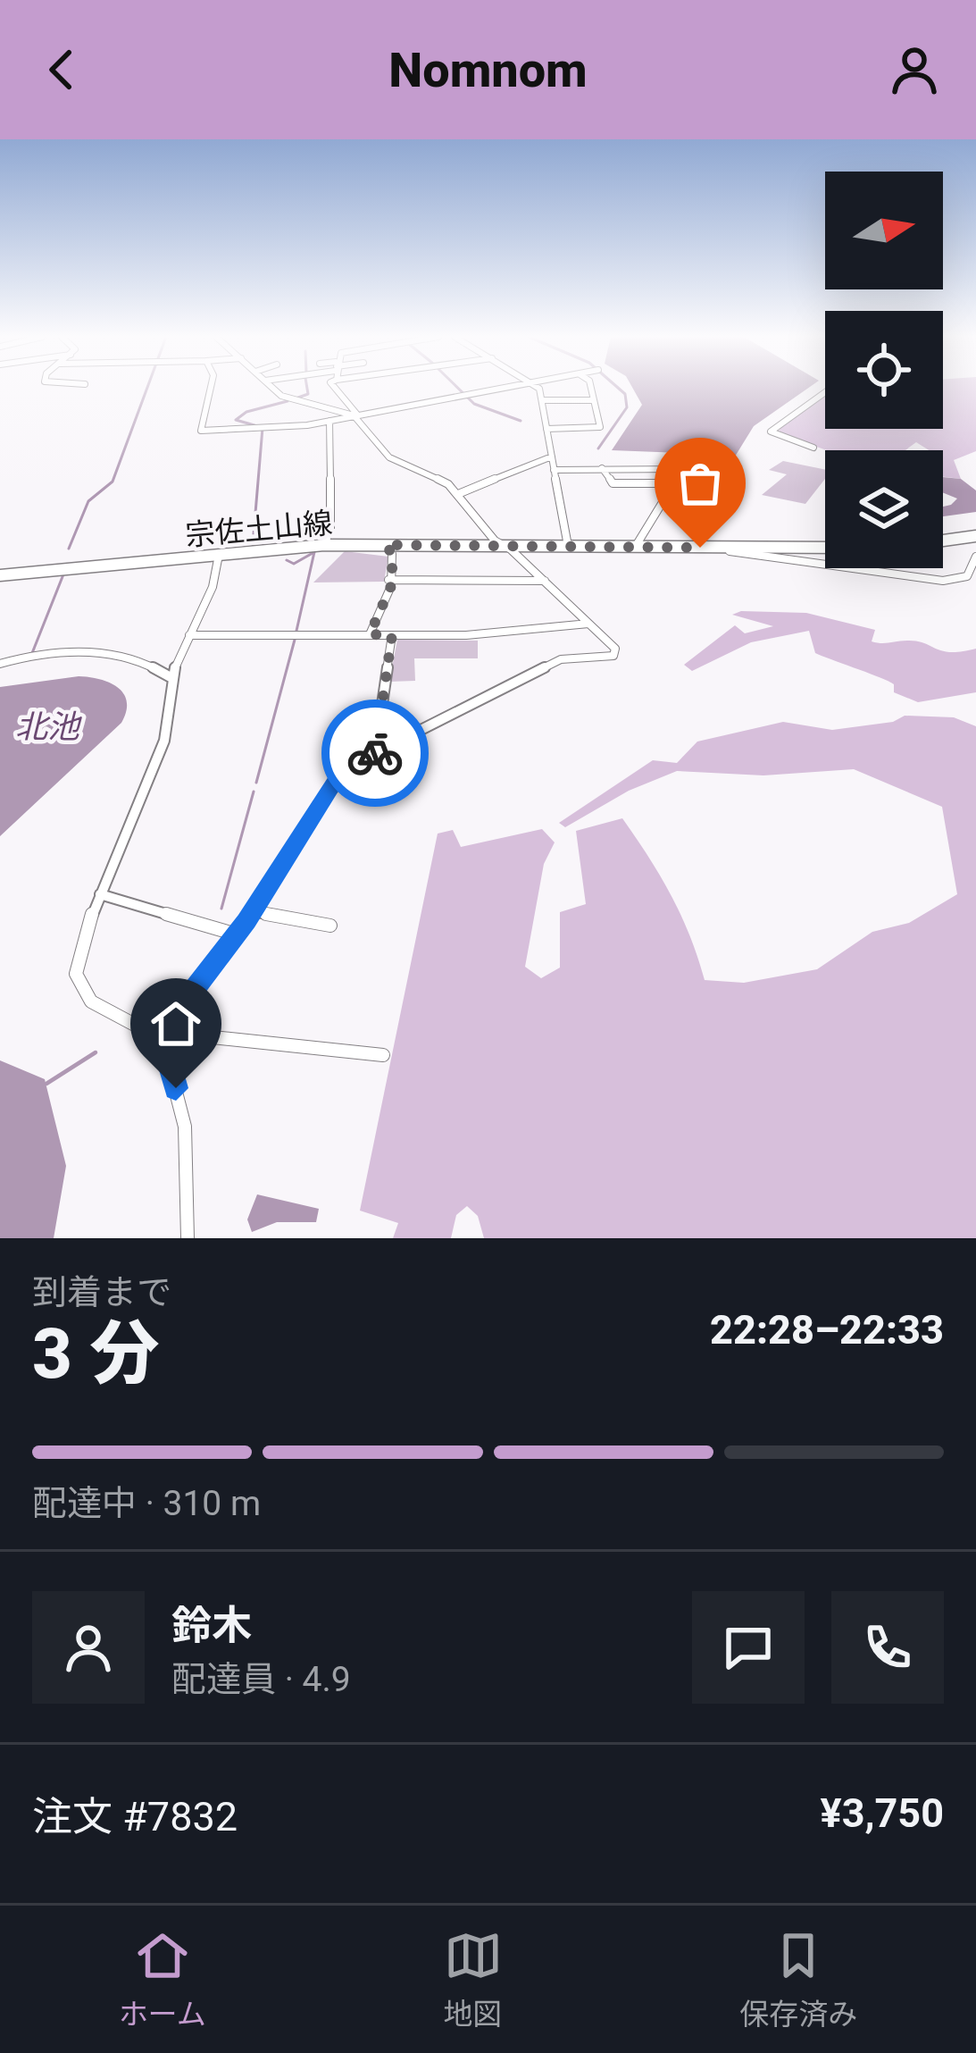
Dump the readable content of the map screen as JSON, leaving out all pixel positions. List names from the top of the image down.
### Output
{
  "streets": {
    "main road": ["宗佐土山線"]
  },
  "water": ["北池"],
  "north": "right",
  "page": {
    "header": "Nomnom",
    "heading": ["3 分", "到着まで", "22:28–22:33"],
    "panel": [
      "鈴木",
      "配達員 · 4.9",
      "注文 #7832",
      "¥3,750"
    ],
    "bar": "配達中 · 310 m",
    "tabs": ["ホーム", "地図", "保存済み"]
  }
}
